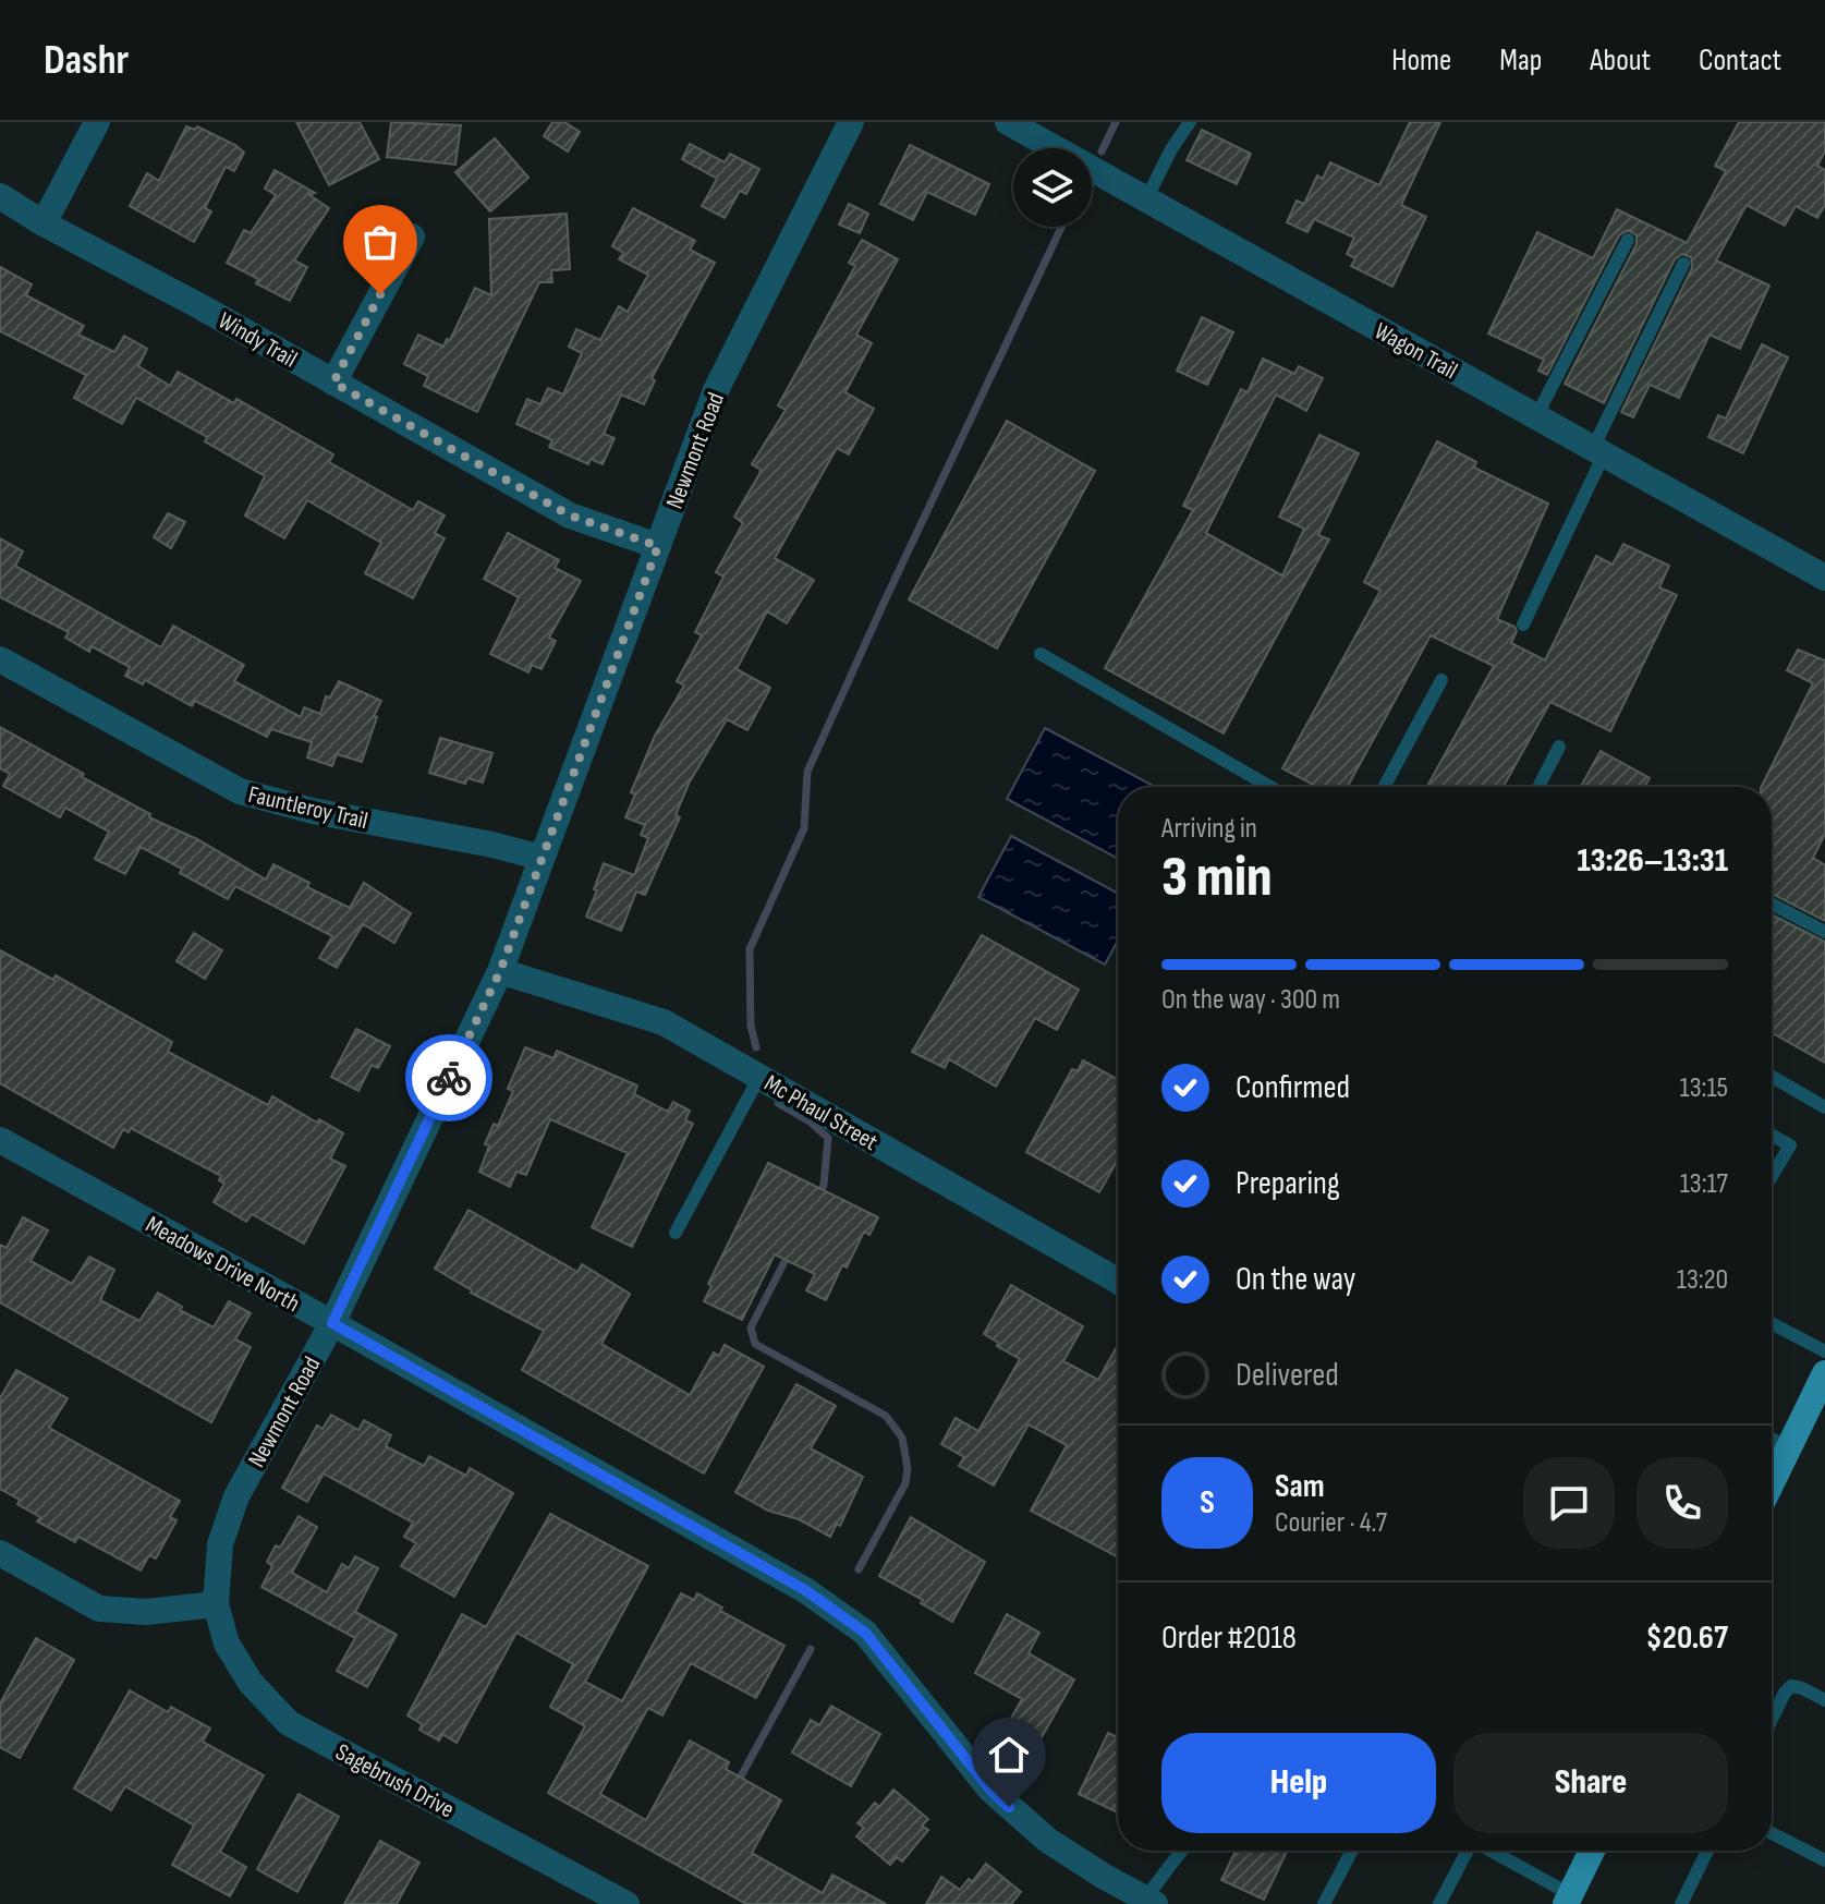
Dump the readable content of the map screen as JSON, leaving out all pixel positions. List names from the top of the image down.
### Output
{
  "streets": {
    "street": [
      "Windy Trail",
      "Wagon Trail",
      "Newmont Road",
      "Fauntleroy Trail",
      "Mc Phaul Street",
      "Meadows Drive North",
      "Sagebrush Drive"
    ]
  },
  "crossings": [
    ["Windy Trail", "Newmont Road"],
    ["Newmont Road", "Fauntleroy Trail"],
    ["Newmont Road", "Mc Phaul Street"],
    ["Newmont Road", "Meadows Drive North"],
    ["Newmont Road", "Sagebrush Drive"]
  ],
  "page": {
    "header": "Dashr",
    "nav": [
      "Home",
      "Map",
      "About",
      "Contact"
    ],
    "heading": ["3 min", "Arriving in", "13:26–13:31"],
    "panel": [
      "Sam",
      "Courier · 4.7",
      "Order #2018",
      "$20.67"
    ],
    "bar": "On the way · 300 m",
    "list": [
      ["Confirmed", "13:15"],
      ["Preparing", "13:17"],
      ["On the way", "13:20"],
      "Delivered"
    ],
    "round": "S",
    "buttons": ["Help", "Share"]
  }
}
